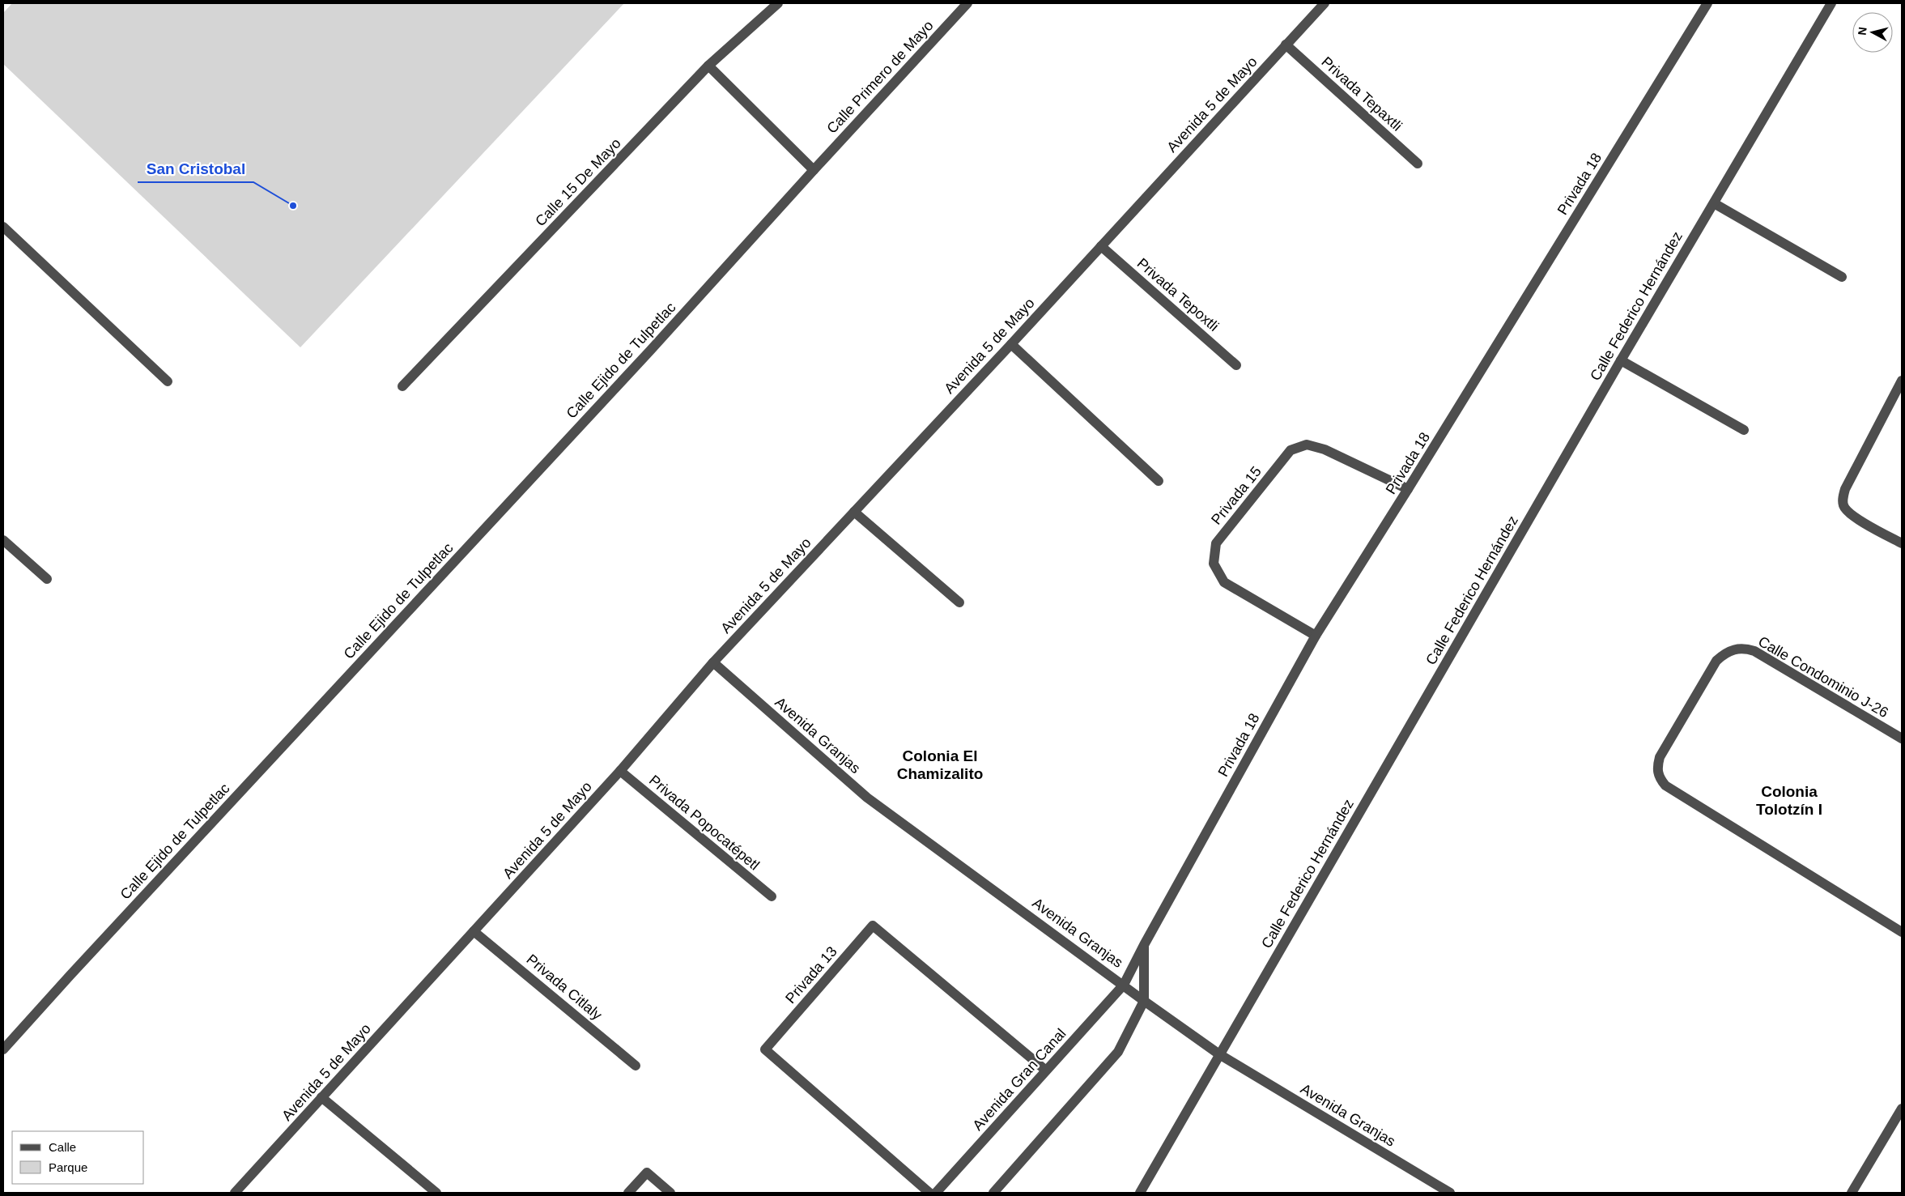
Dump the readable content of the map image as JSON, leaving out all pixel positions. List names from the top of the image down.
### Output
{
  "streets": {
    "street": [
      "Calle Primero de Mayo",
      "Privada Tepaxtli",
      "Avenida 5 de Mayo",
      "Calle 15 De Mayo",
      "Privada 18",
      "Privada Tepoxtli",
      "Calle Federico Hernández",
      "Calle Ejido de Tulpetlac",
      "Privada 15",
      "Calle Condominio J-26",
      "Avenida Granjas",
      "Privada Popocatépetl",
      "Privada 13",
      "Privada Citlaly",
      "Avenida Gran Canal"
    ]
  },
  "crossings": [
    ["Calle Primero de Mayo", "Calle Ejido de Tulpetlac"],
    ["Privada Tepaxtli", "Avenida 5 de Mayo"],
    ["Avenida 5 de Mayo", "Privada Tepoxtli"],
    ["Avenida 5 de Mayo", "Avenida Granjas"],
    ["Avenida 5 de Mayo", "Privada Popocatépetl"],
    ["Avenida 5 de Mayo", "Privada Citlaly"],
    ["Privada 18", "Privada 15"],
    ["Privada 18", "Avenida Granjas"],
    ["Privada 18", "Avenida Gran Canal"],
    ["Calle Federico Hernández", "Avenida Granjas"],
    ["Avenida Granjas", "Avenida Gran Canal"],
    ["Privada 13", "Avenida Gran Canal"]
  ],
  "districts": ["Colonia El Chamizalito", "Colonia Tolotzín I"],
  "places": ["San Cristobal"],
  "legend": ["Calle", "Parque"],
  "north": "left"
}
